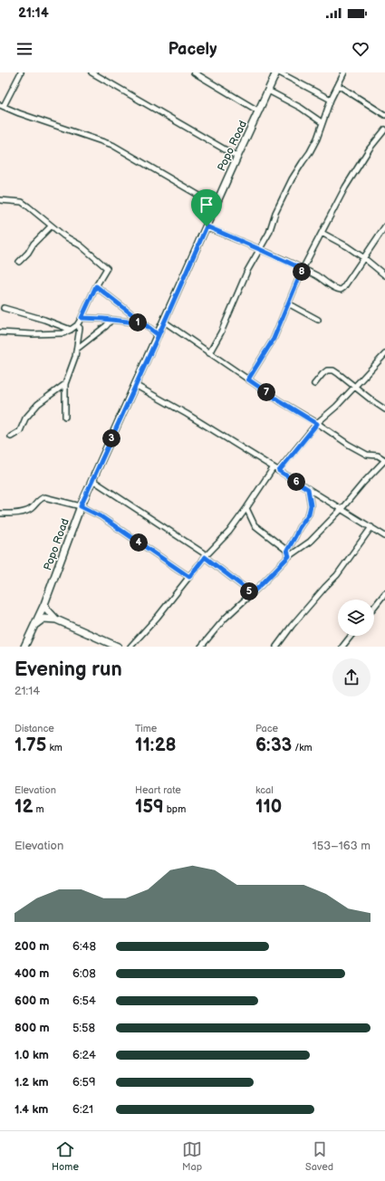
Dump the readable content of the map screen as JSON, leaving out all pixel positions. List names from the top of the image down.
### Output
{
  "streets": {
    "main road": ["Popo Road"]
  },
  "page": {
    "status": "21:14",
    "header": "Pacely",
    "pins": [
      "8",
      "1",
      "7",
      "3",
      "6",
      "4",
      "5"
    ],
    "heading": ["Evening run", "21:14"],
    "stats": [
      ["Distance", "1.75 km"],
      ["Time", "11:28"],
      ["Pace", "6:33 /km"],
      ["Elevation", "12 m"],
      ["Heart rate", "159 bpm"],
      ["kcal", "110"]
    ],
    "chart": ["Elevation", "153–163 m"],
    "list": [
      {
        "name": "200 m",
        "note": "6:48"
      },
      {
        "name": "400 m",
        "note": "6:08"
      },
      {
        "name": "600 m",
        "note": "6:54"
      },
      {
        "name": "800 m",
        "note": "5:58"
      },
      {
        "name": "1.0 km",
        "note": "6:24"
      },
      {
        "name": "1.2 km",
        "note": "6:59"
      },
      {
        "name": "1.4 km",
        "note": "6:21"
      }
    ],
    "tabs": ["Home", "Map", "Saved"]
  }
}
